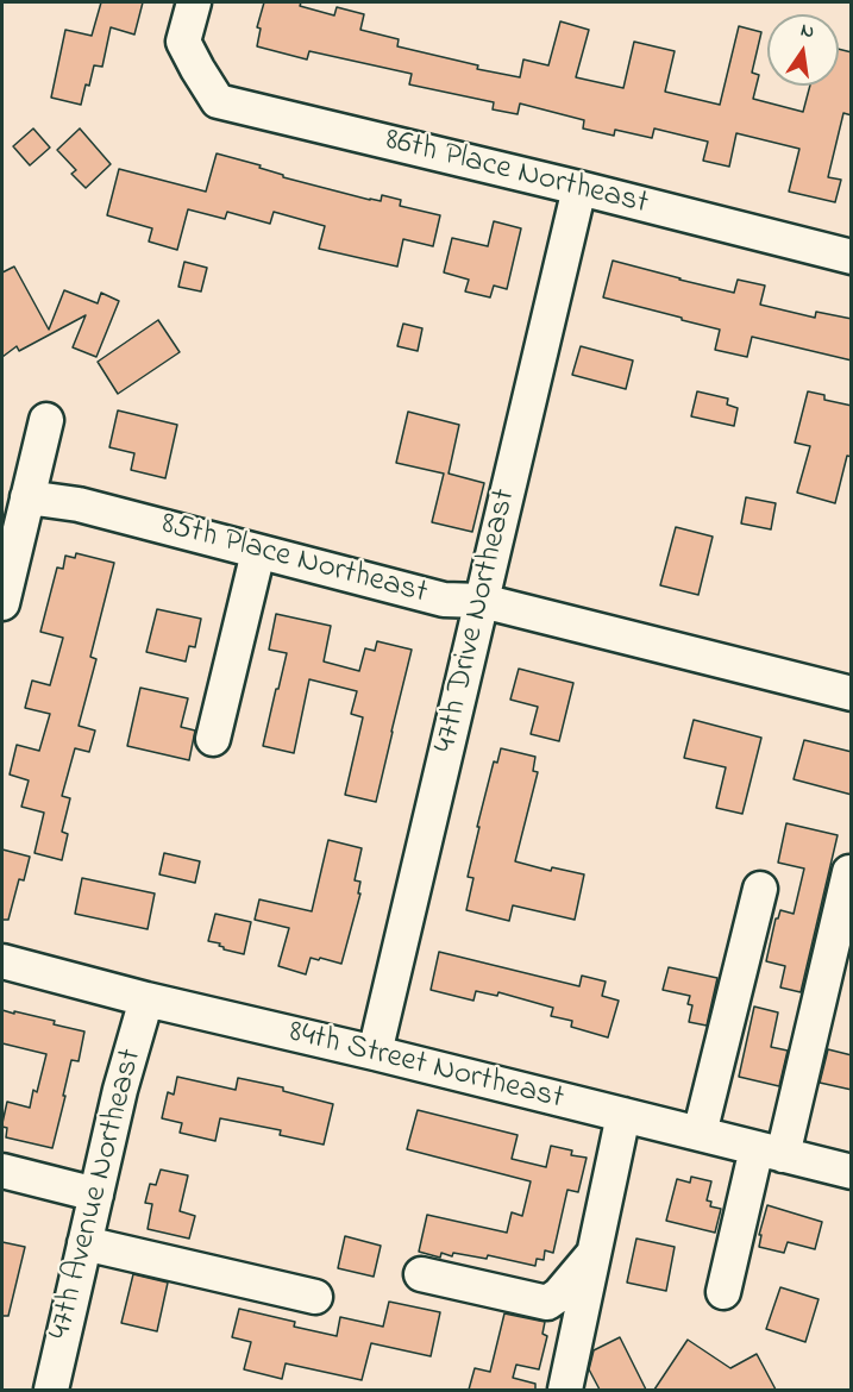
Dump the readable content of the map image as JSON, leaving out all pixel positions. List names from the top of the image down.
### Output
{
  "streets": {
    "street": [
      "86th Place Northeast",
      "85th Place Northeast",
      "47th Drive Northeast",
      "84th Street Northeast",
      "47th Avenue Northeast"
    ]
  },
  "crossings": [
    ["86th Place Northeast", "47th Drive Northeast"],
    ["85th Place Northeast", "47th Drive Northeast"],
    ["47th Drive Northeast", "84th Street Northeast"],
    ["84th Street Northeast", "47th Avenue Northeast"]
  ],
  "north": "top"
}
